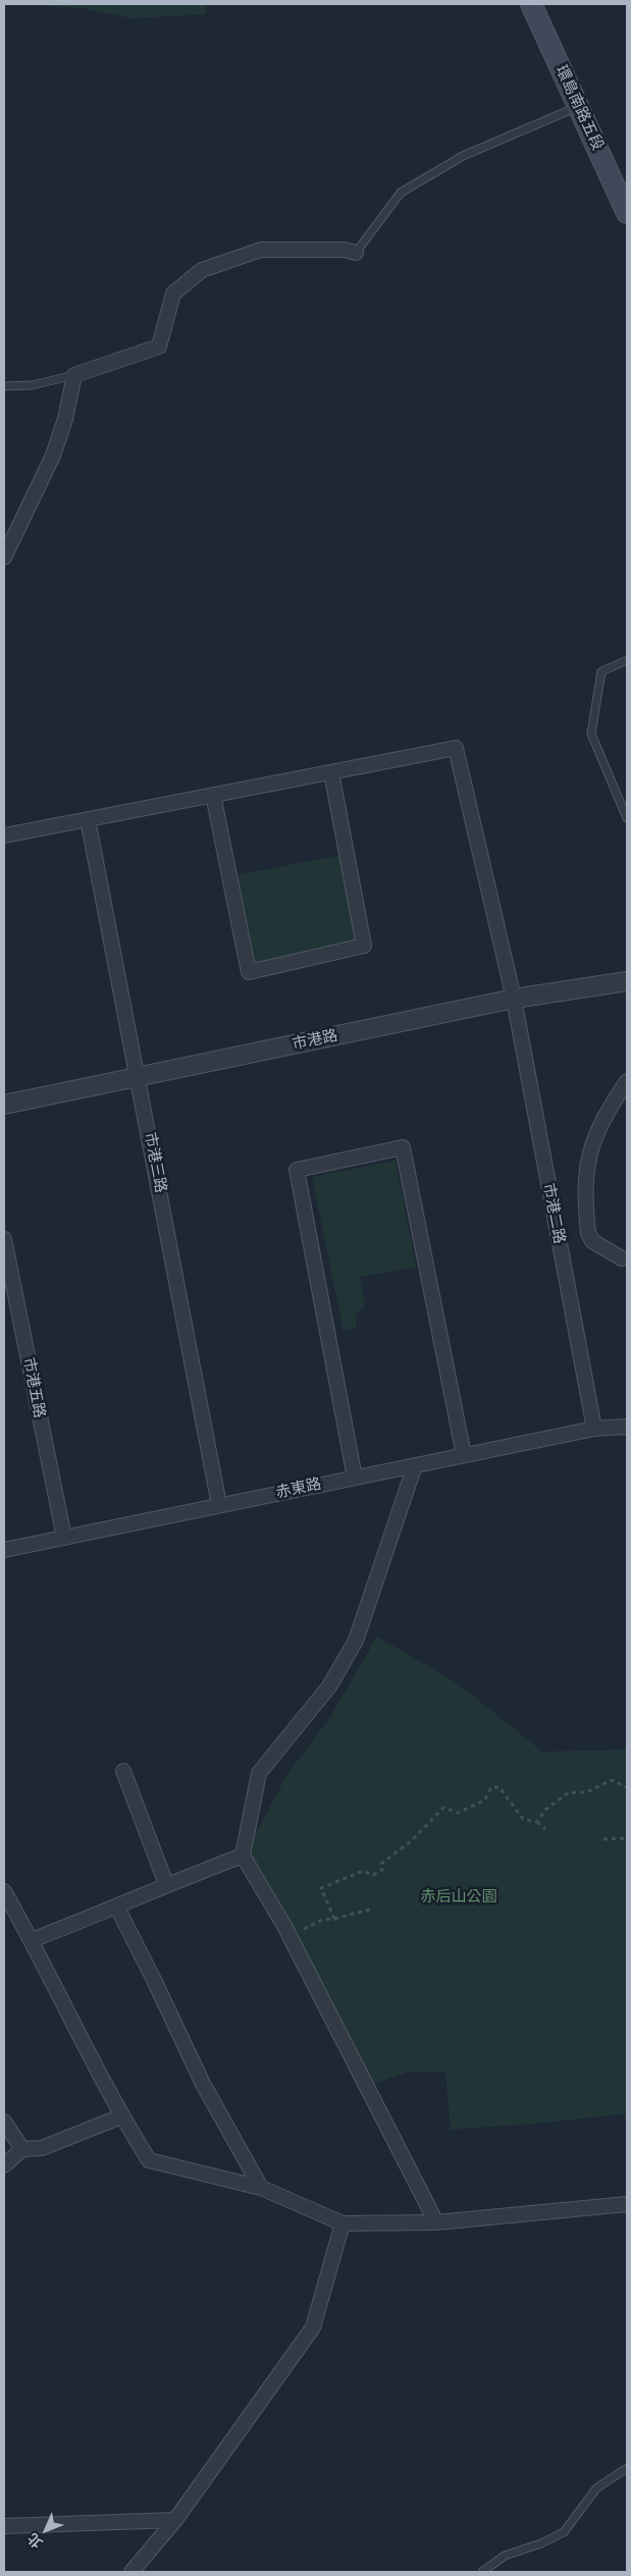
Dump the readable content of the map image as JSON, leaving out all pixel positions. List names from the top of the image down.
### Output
{
  "streets": {
    "main road": ["環島南路五段"],
    "street": [
      "市港路",
      "市港三路",
      "市港二路",
      "市港五路",
      "赤東路"
    ]
  },
  "crossings": [
    ["市港路", "市港三路"],
    ["市港路", "市港二路"],
    ["市港三路", "赤東路"],
    ["市港二路", "赤東路"],
    ["市港五路", "赤東路"]
  ],
  "parks": ["赤后山公園"],
  "north": "bottom left"
}
